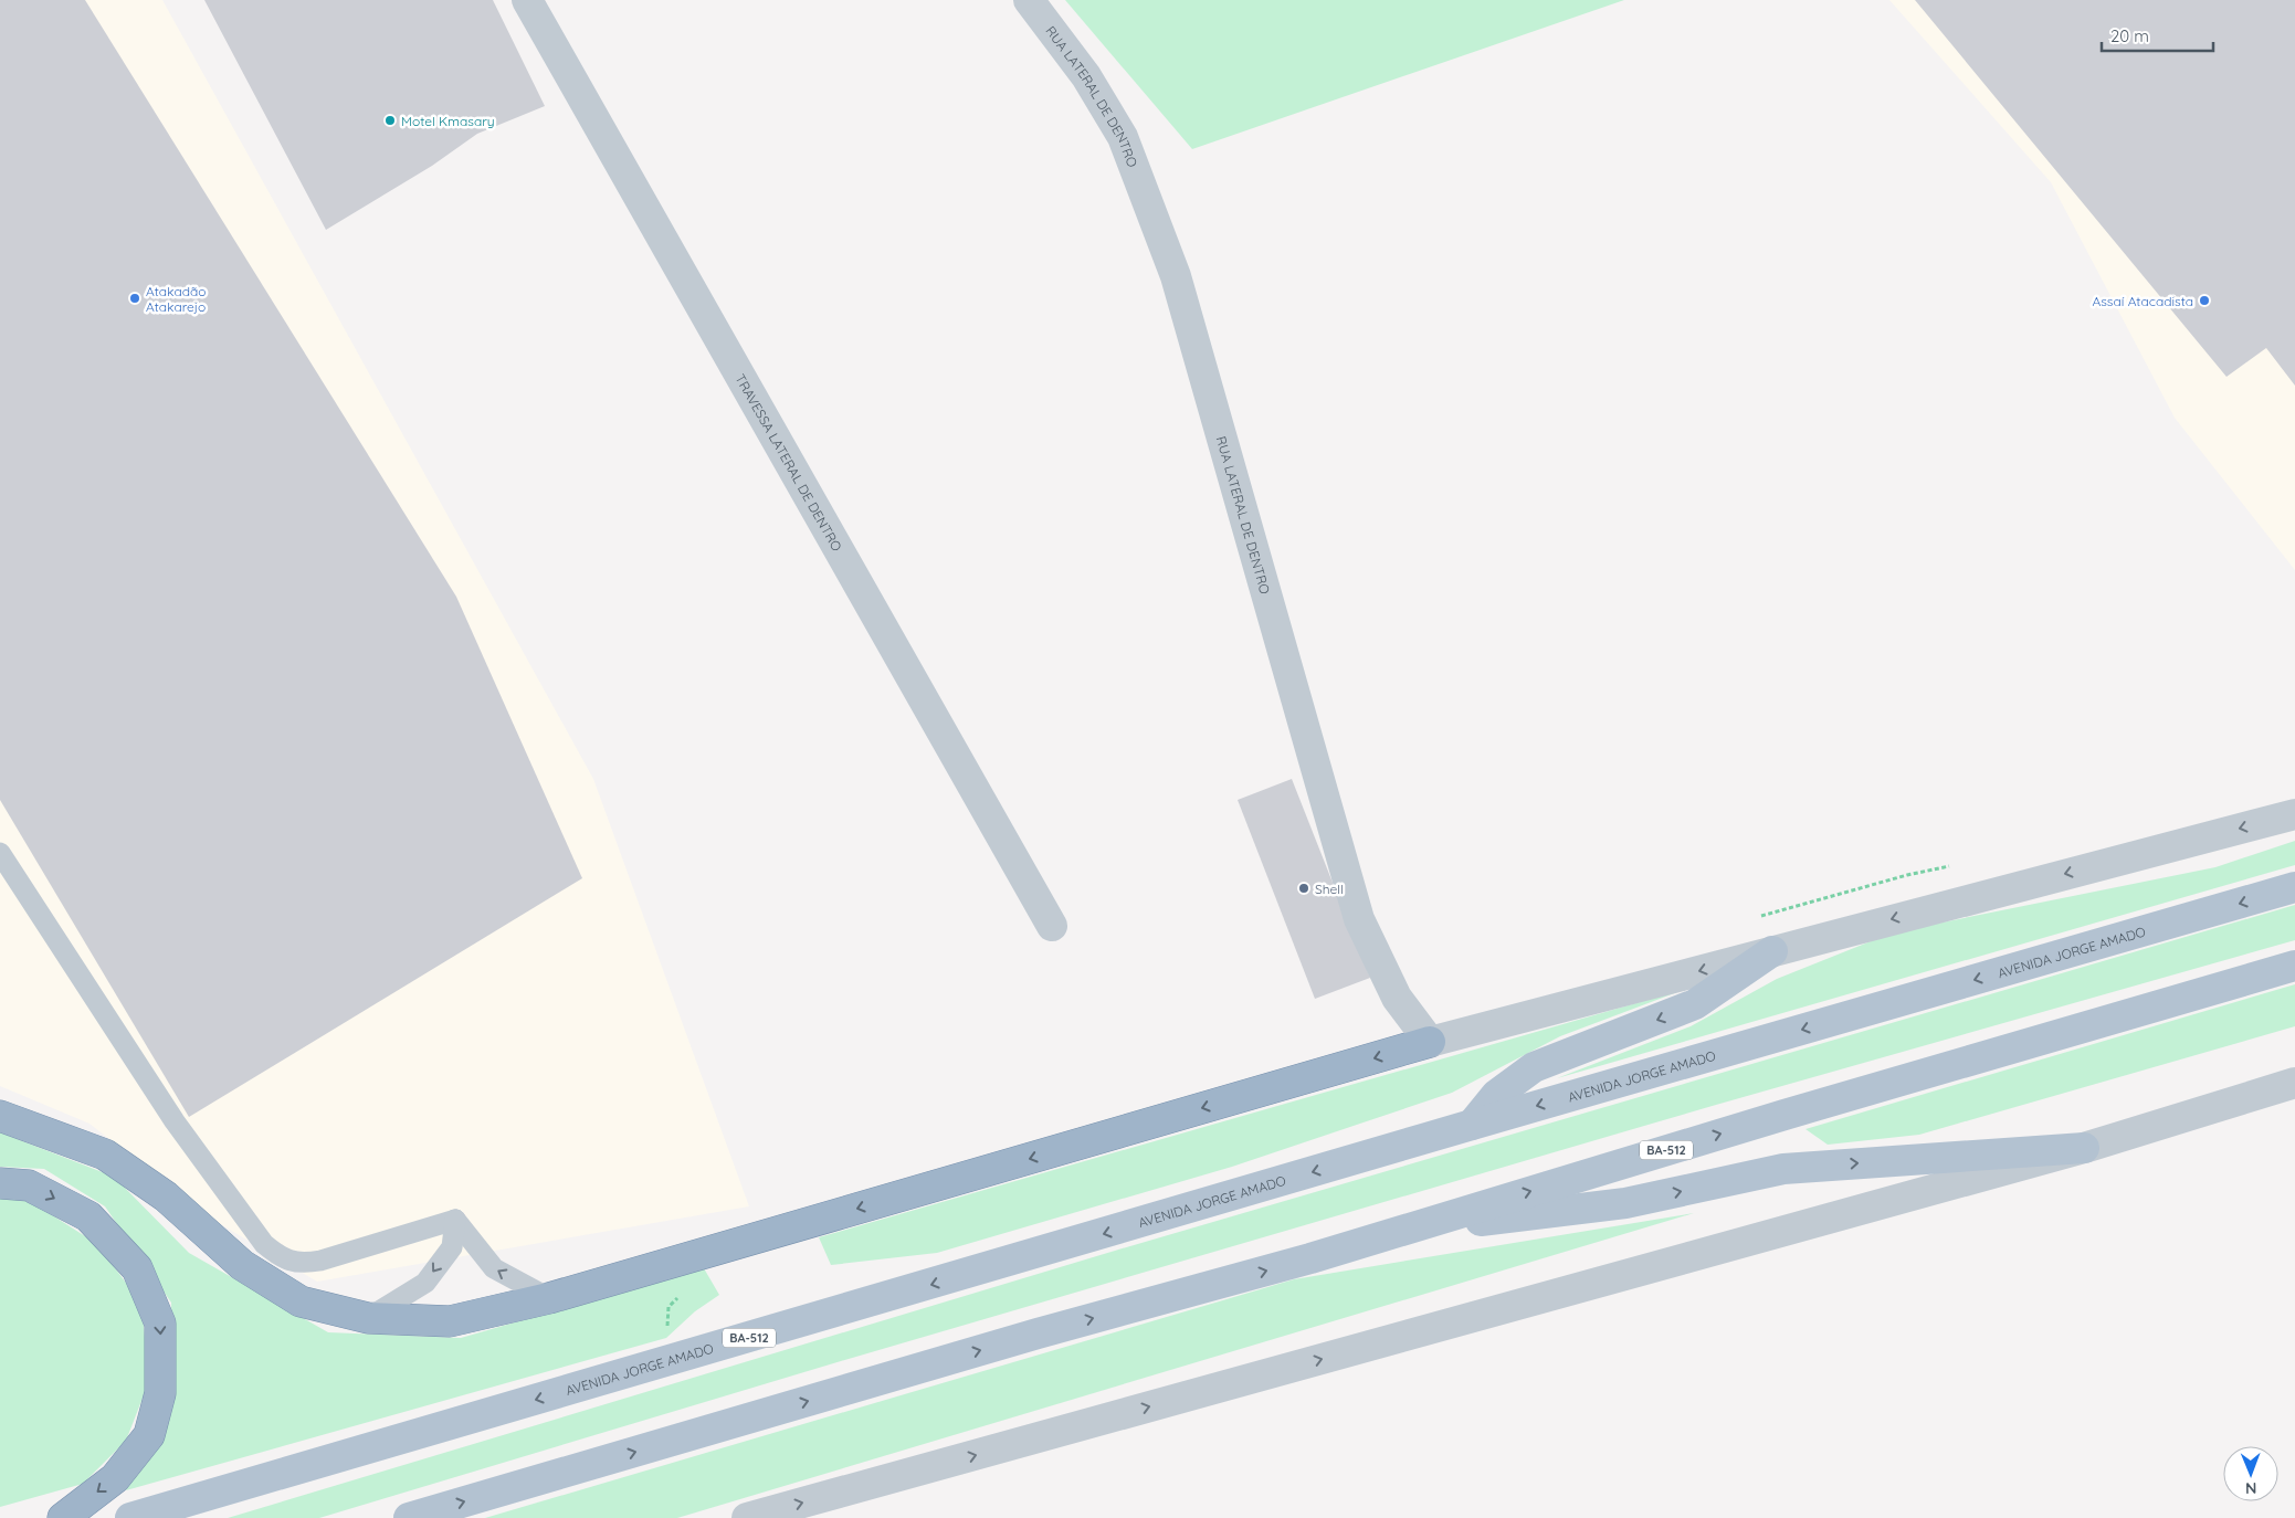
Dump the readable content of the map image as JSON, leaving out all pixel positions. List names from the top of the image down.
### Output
{
  "streets": {
    "main road": ["AVENIDA JORGE AMADO", "BA-512"],
    "street": ["RUA LATERAL DE DENTRO", "TRAVESSA LATERAL DE DENTRO"]
  },
  "places": [
    "Motel Kmasary",
    "Atakadão Atakarejo",
    "Assaí Atacadista",
    "Shell"
  ],
  "scale_bar": "20 m",
  "north": "bottom"
}
